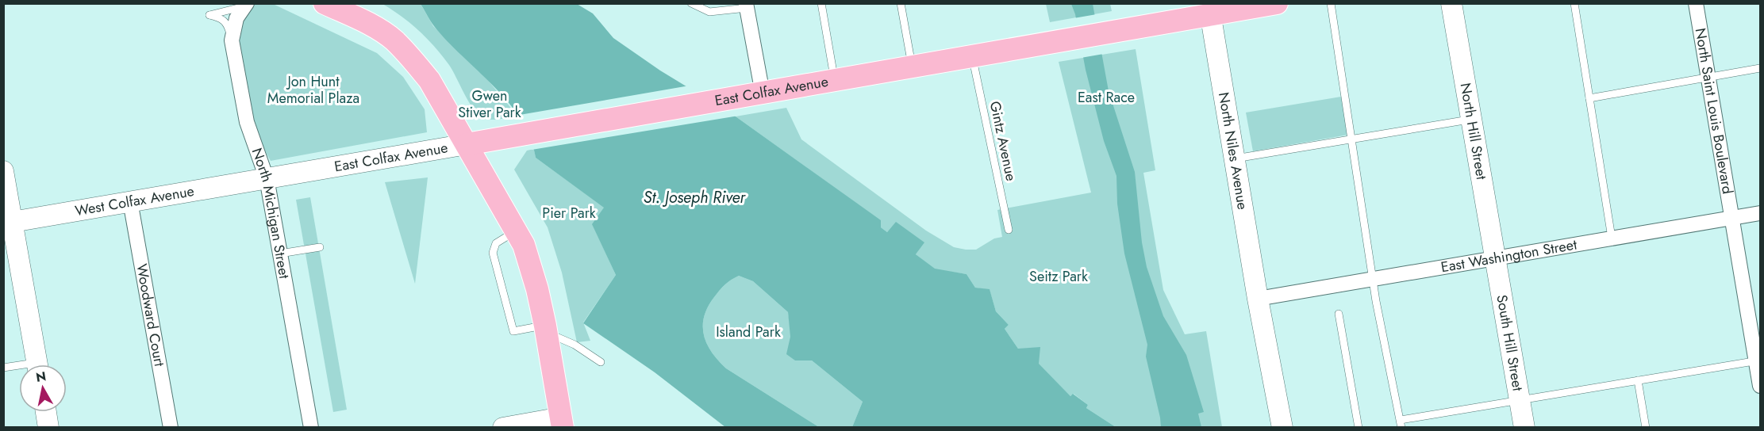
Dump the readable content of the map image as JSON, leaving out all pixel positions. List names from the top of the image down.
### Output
{
  "streets": {
    "main road": ["East Colfax Avenue"],
    "street": [
      "North Saint Louis Boulevard",
      "North Hill Street",
      "North Niles Avenue",
      "West Colfax Avenue",
      "North Michigan Street",
      "East Washington Street",
      "Woodward Court",
      "South Hill Street"
    ],
    "lane": ["Gintz Avenue"]
  },
  "crossings": [
    ["East Colfax Avenue", "Gintz Avenue"],
    ["East Colfax Avenue", "North Niles Avenue"],
    ["East Colfax Avenue", "West Colfax Avenue"],
    ["East Colfax Avenue", "North Michigan Street"],
    ["North Saint Louis Boulevard", "East Washington Street"],
    ["North Hill Street", "East Washington Street"],
    ["North Hill Street", "South Hill Street"],
    ["North Niles Avenue", "East Washington Street"],
    ["West Colfax Avenue", "North Michigan Street"],
    ["West Colfax Avenue", "Woodward Court"],
    ["East Washington Street", "South Hill Street"]
  ],
  "water": ["St. Joseph River"],
  "parks": [
    "Jon Hunt Memorial Plaza",
    "Gwen Stiver Park",
    "East Race",
    "Pier Park",
    "Seitz Park",
    "Island Park"
  ],
  "north": "top"
}
